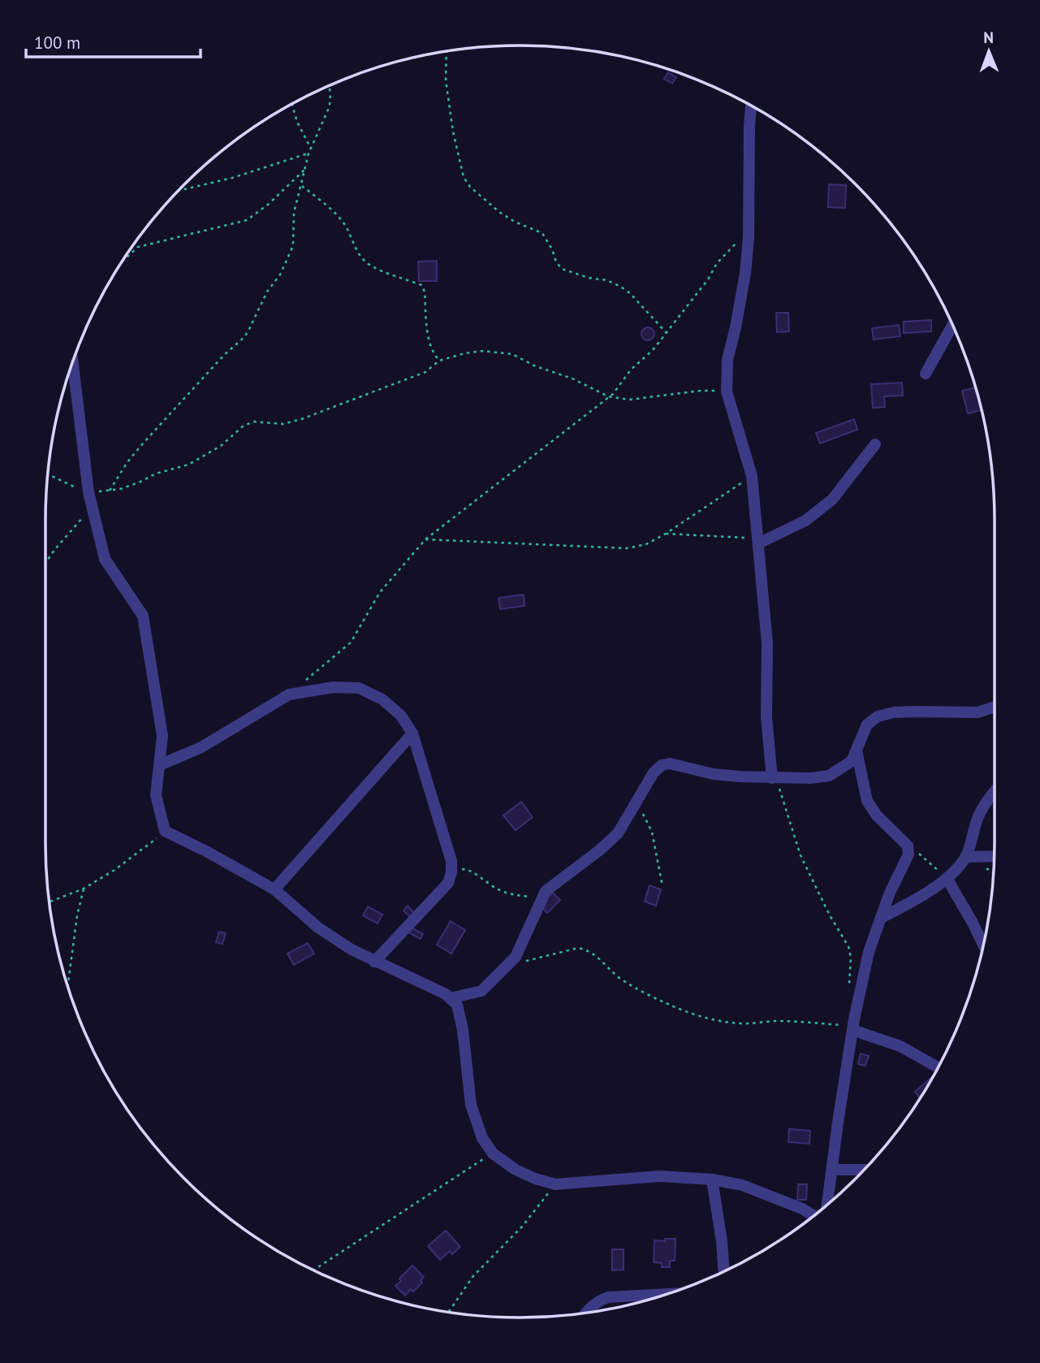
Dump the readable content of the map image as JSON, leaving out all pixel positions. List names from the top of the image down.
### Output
{
  "scale_bar": "100 m",
  "north": "top"
}
